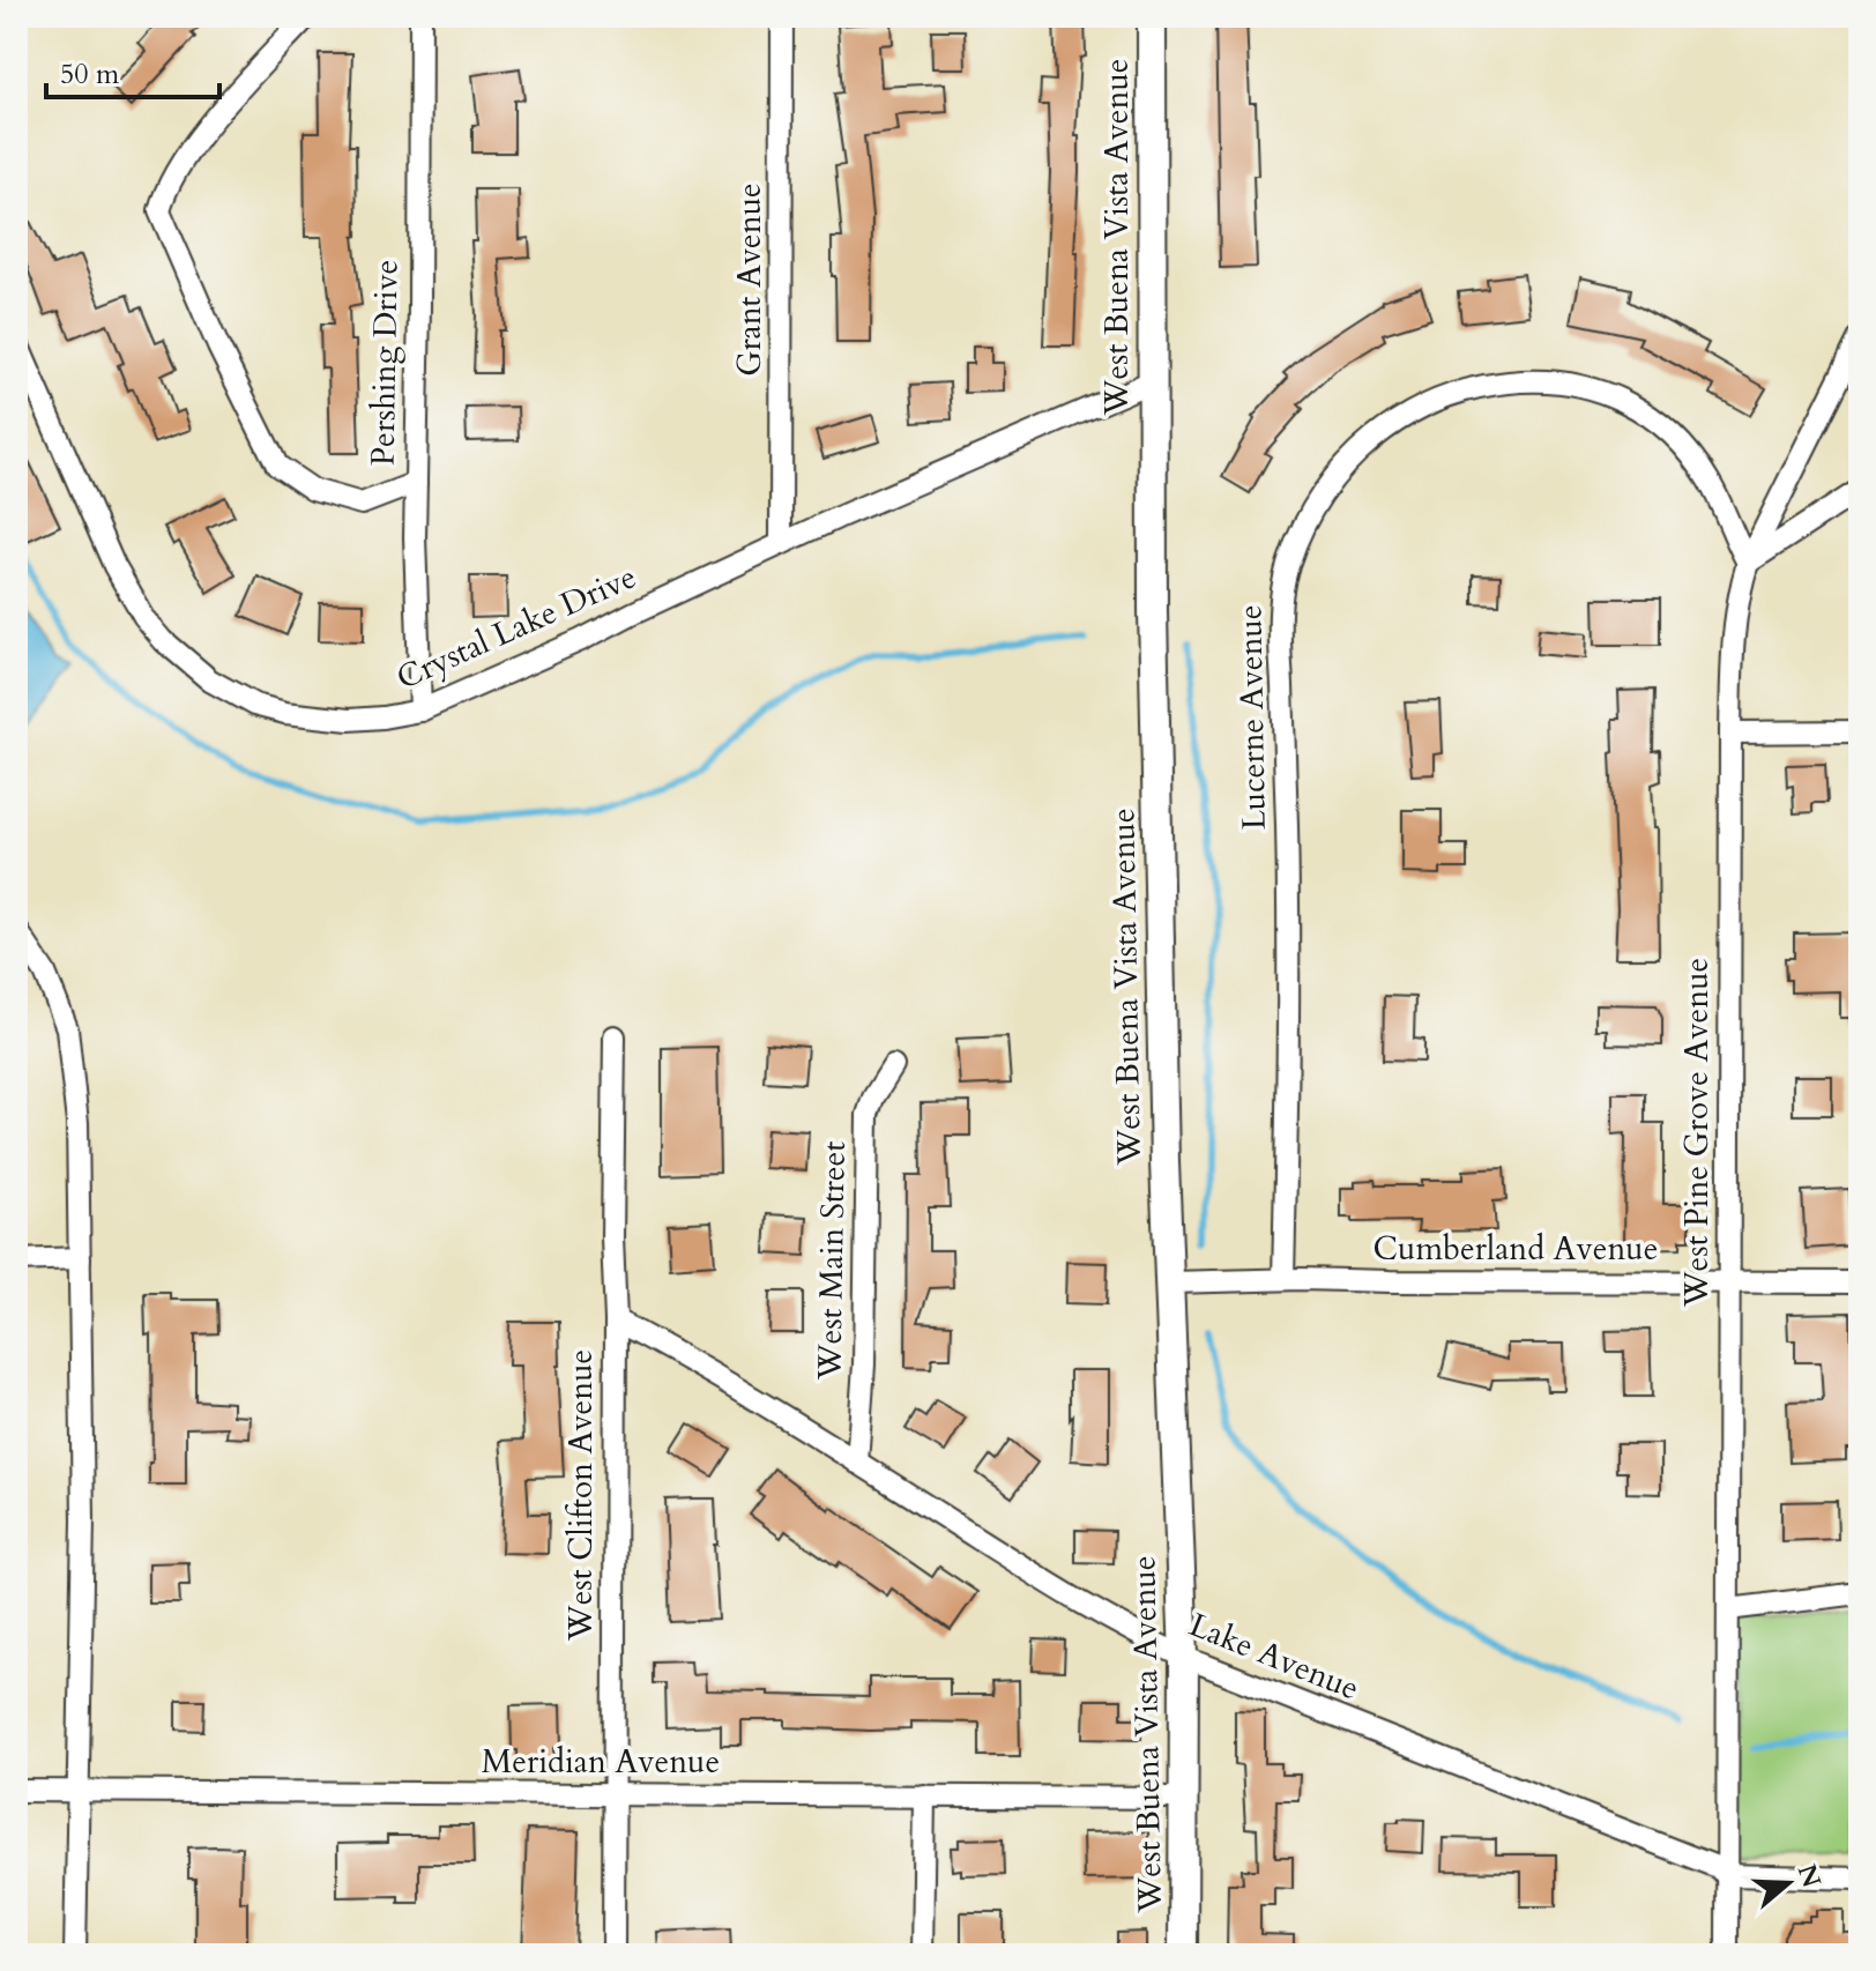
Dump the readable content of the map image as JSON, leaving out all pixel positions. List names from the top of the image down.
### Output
{
  "streets": {
    "street": [
      "West Buena Vista Avenue",
      "Grant Avenue",
      "Pershing Drive",
      "Crystal Lake Drive",
      "Lucerne Avenue",
      "West Pine Grove Avenue",
      "Cumberland Avenue",
      "West Main Street",
      "West Clifton Avenue",
      "Lake Avenue",
      "Meridian Avenue"
    ]
  },
  "crossings": [
    ["West Buena Vista Avenue", "Crystal Lake Drive"],
    ["West Buena Vista Avenue", "Cumberland Avenue"],
    ["West Buena Vista Avenue", "Lake Avenue"],
    ["West Buena Vista Avenue", "Meridian Avenue"],
    ["Grant Avenue", "Crystal Lake Drive"],
    ["Pershing Drive", "Crystal Lake Drive"],
    ["Lucerne Avenue", "West Pine Grove Avenue"],
    ["Lucerne Avenue", "Cumberland Avenue"],
    ["West Pine Grove Avenue", "Cumberland Avenue"],
    ["West Pine Grove Avenue", "Lake Avenue"],
    ["West Main Street", "Lake Avenue"],
    ["West Clifton Avenue", "Lake Avenue"],
    ["West Clifton Avenue", "Meridian Avenue"]
  ],
  "scale_bar": "50 m",
  "north": "right"
}
